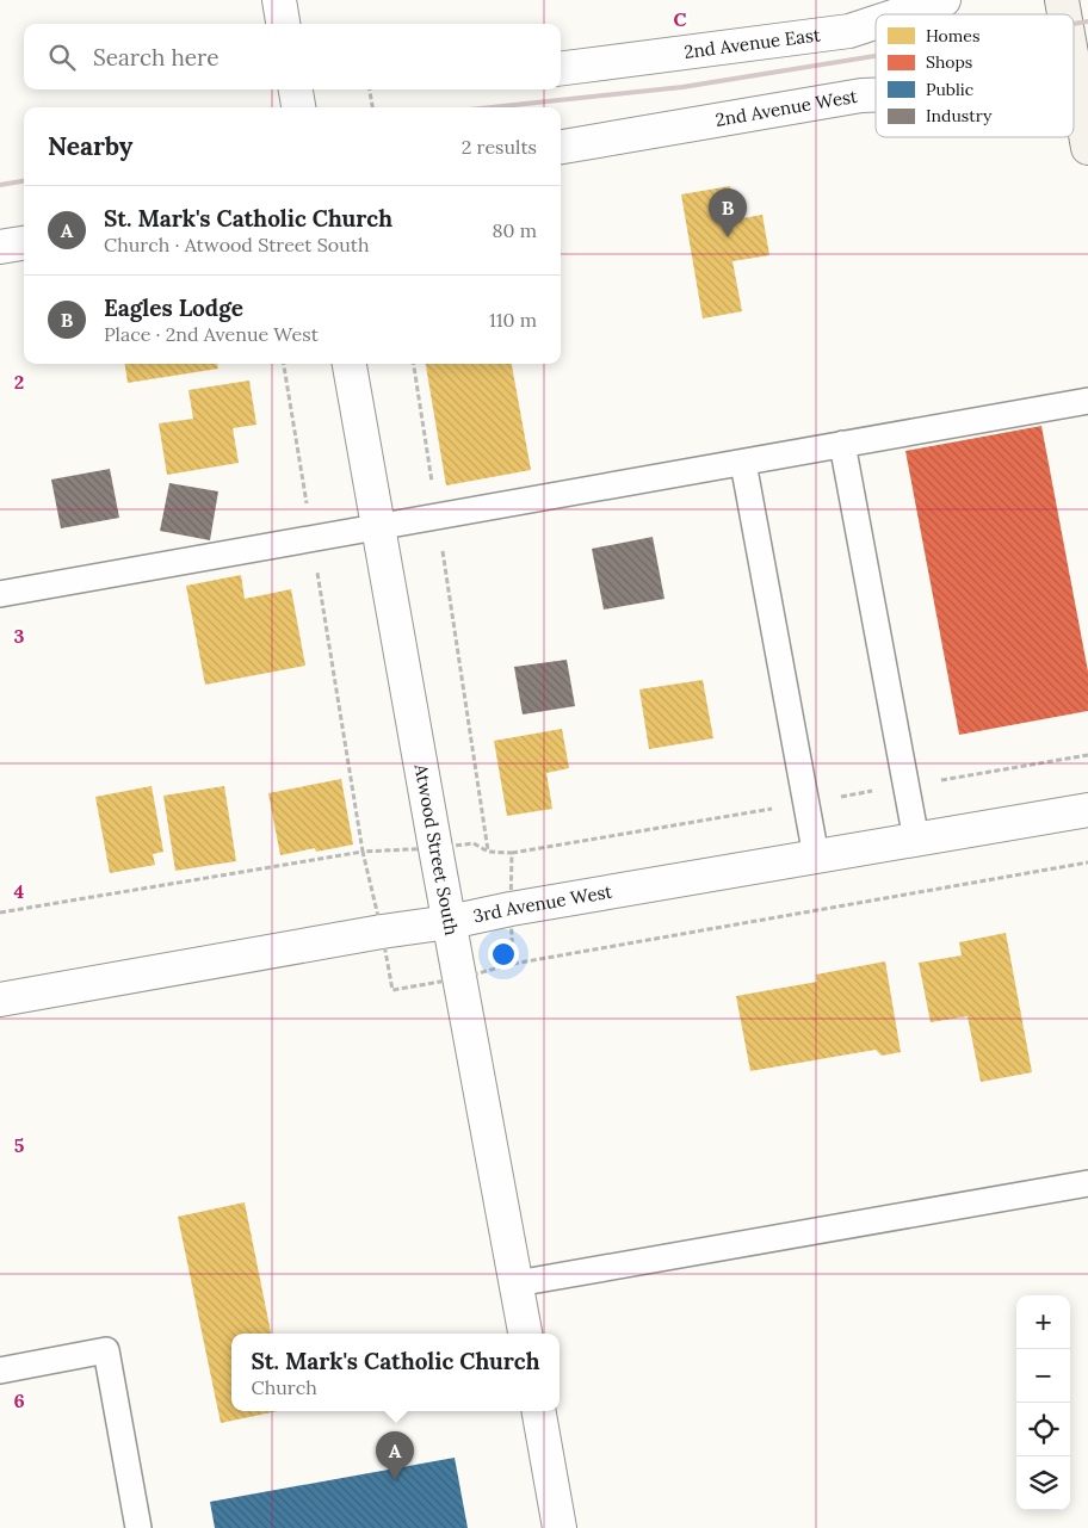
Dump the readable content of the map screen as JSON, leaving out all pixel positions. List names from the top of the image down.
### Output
{
  "streets": {
    "street": [
      "2nd Avenue East",
      "2nd Avenue West",
      "Atwood Street South",
      "3rd Avenue West"
    ]
  },
  "crossings": [
    ["Atwood Street South", "3rd Avenue West"]
  ],
  "legend": [
    "Homes",
    "Shops",
    "Public",
    "Industry"
  ],
  "page": {
    "search": "Search here",
    "heading": ["Nearby", "2 results"],
    "list": [
      {
        "mark": "A",
        "name": "St. Mark's Catholic Church",
        "note": "Church · Atwood Street South",
        "value": "80 m"
      },
      {
        "mark": "B",
        "name": "Eagles Lodge",
        "note": "Place · 2nd Avenue West",
        "value": "110 m"
      }
    ],
    "pins": ["B", "A"],
    "map_buttons": ["+", "−"],
    "popup": ["St. Mark's Catholic Church", "Church"]
  },
  "grid": {
    "columns": ["C"],
    "rows": [
      "2",
      "3",
      "4",
      "5",
      "6"
    ]
  }
}
